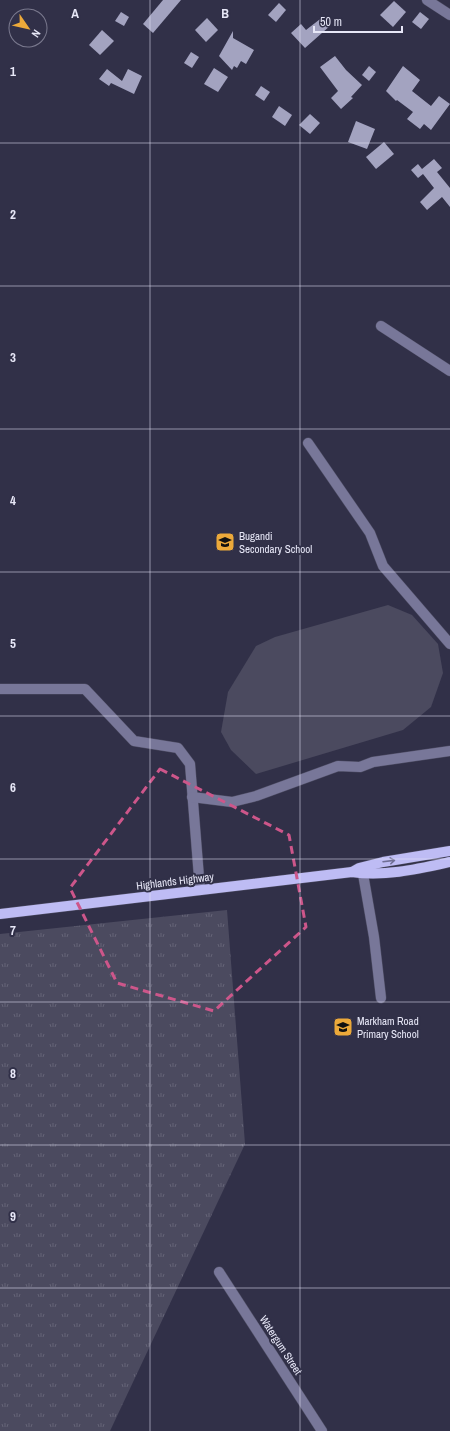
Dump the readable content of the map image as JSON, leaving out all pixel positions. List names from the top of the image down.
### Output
{
  "streets": {
    "main road": ["Highlands Highway"],
    "street": ["Watergum Street"]
  },
  "places": {
    "school or university": ["Bugandi Secondary School", "Markham Road Primary School"]
  },
  "scale_bar": "50 m",
  "north": "bottom right",
  "grid": {
    "columns": ["A", "B"],
    "rows": [
      "1",
      "2",
      "3",
      "4",
      "5",
      "6",
      "7",
      "8",
      "9"
    ]
  }
}
